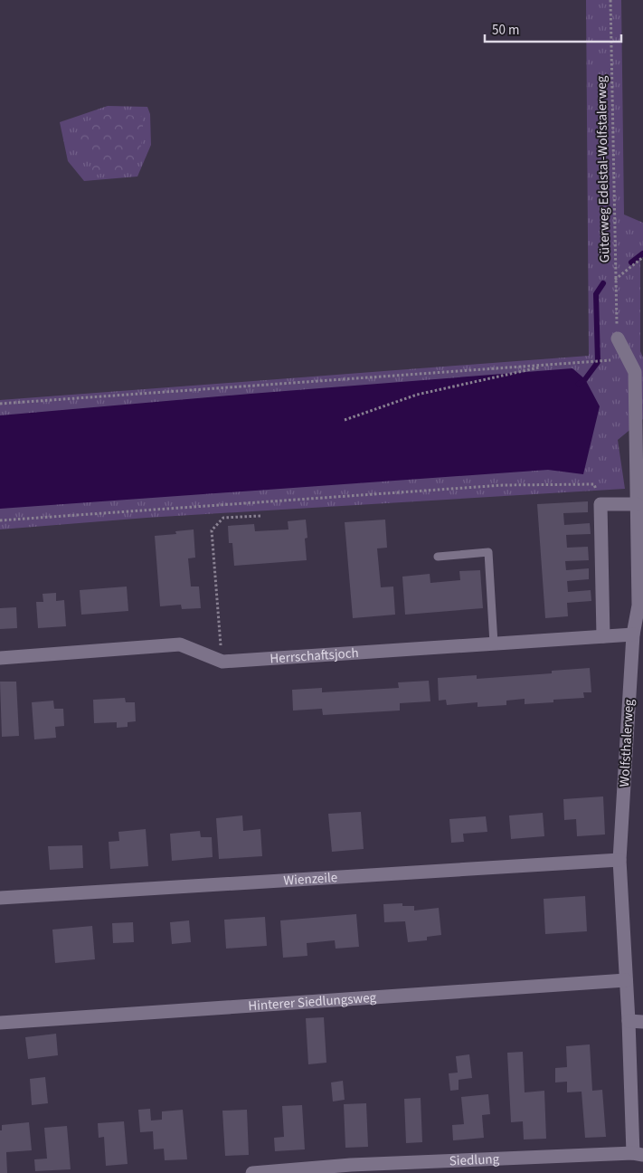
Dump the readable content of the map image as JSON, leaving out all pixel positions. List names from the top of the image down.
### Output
{
  "streets": {
    "street": [
      "Herrschaftsjoch",
      "Wolfsthalerweg",
      "Wienzeile",
      "Hinterer Siedlungsweg",
      "Siedlung"
    ],
    "path": ["Güterweg Edelstal-Wolfstalerweg"]
  },
  "crossings": [
    ["Güterweg Edelstal-Wolfstalerweg", "Wolfsthalerweg"],
    ["Herrschaftsjoch", "Wolfsthalerweg"],
    ["Wolfsthalerweg", "Wienzeile"],
    ["Wolfsthalerweg", "Hinterer Siedlungsweg"],
    ["Wolfsthalerweg", "Siedlung"]
  ],
  "scale_bar": "50 m"
}
